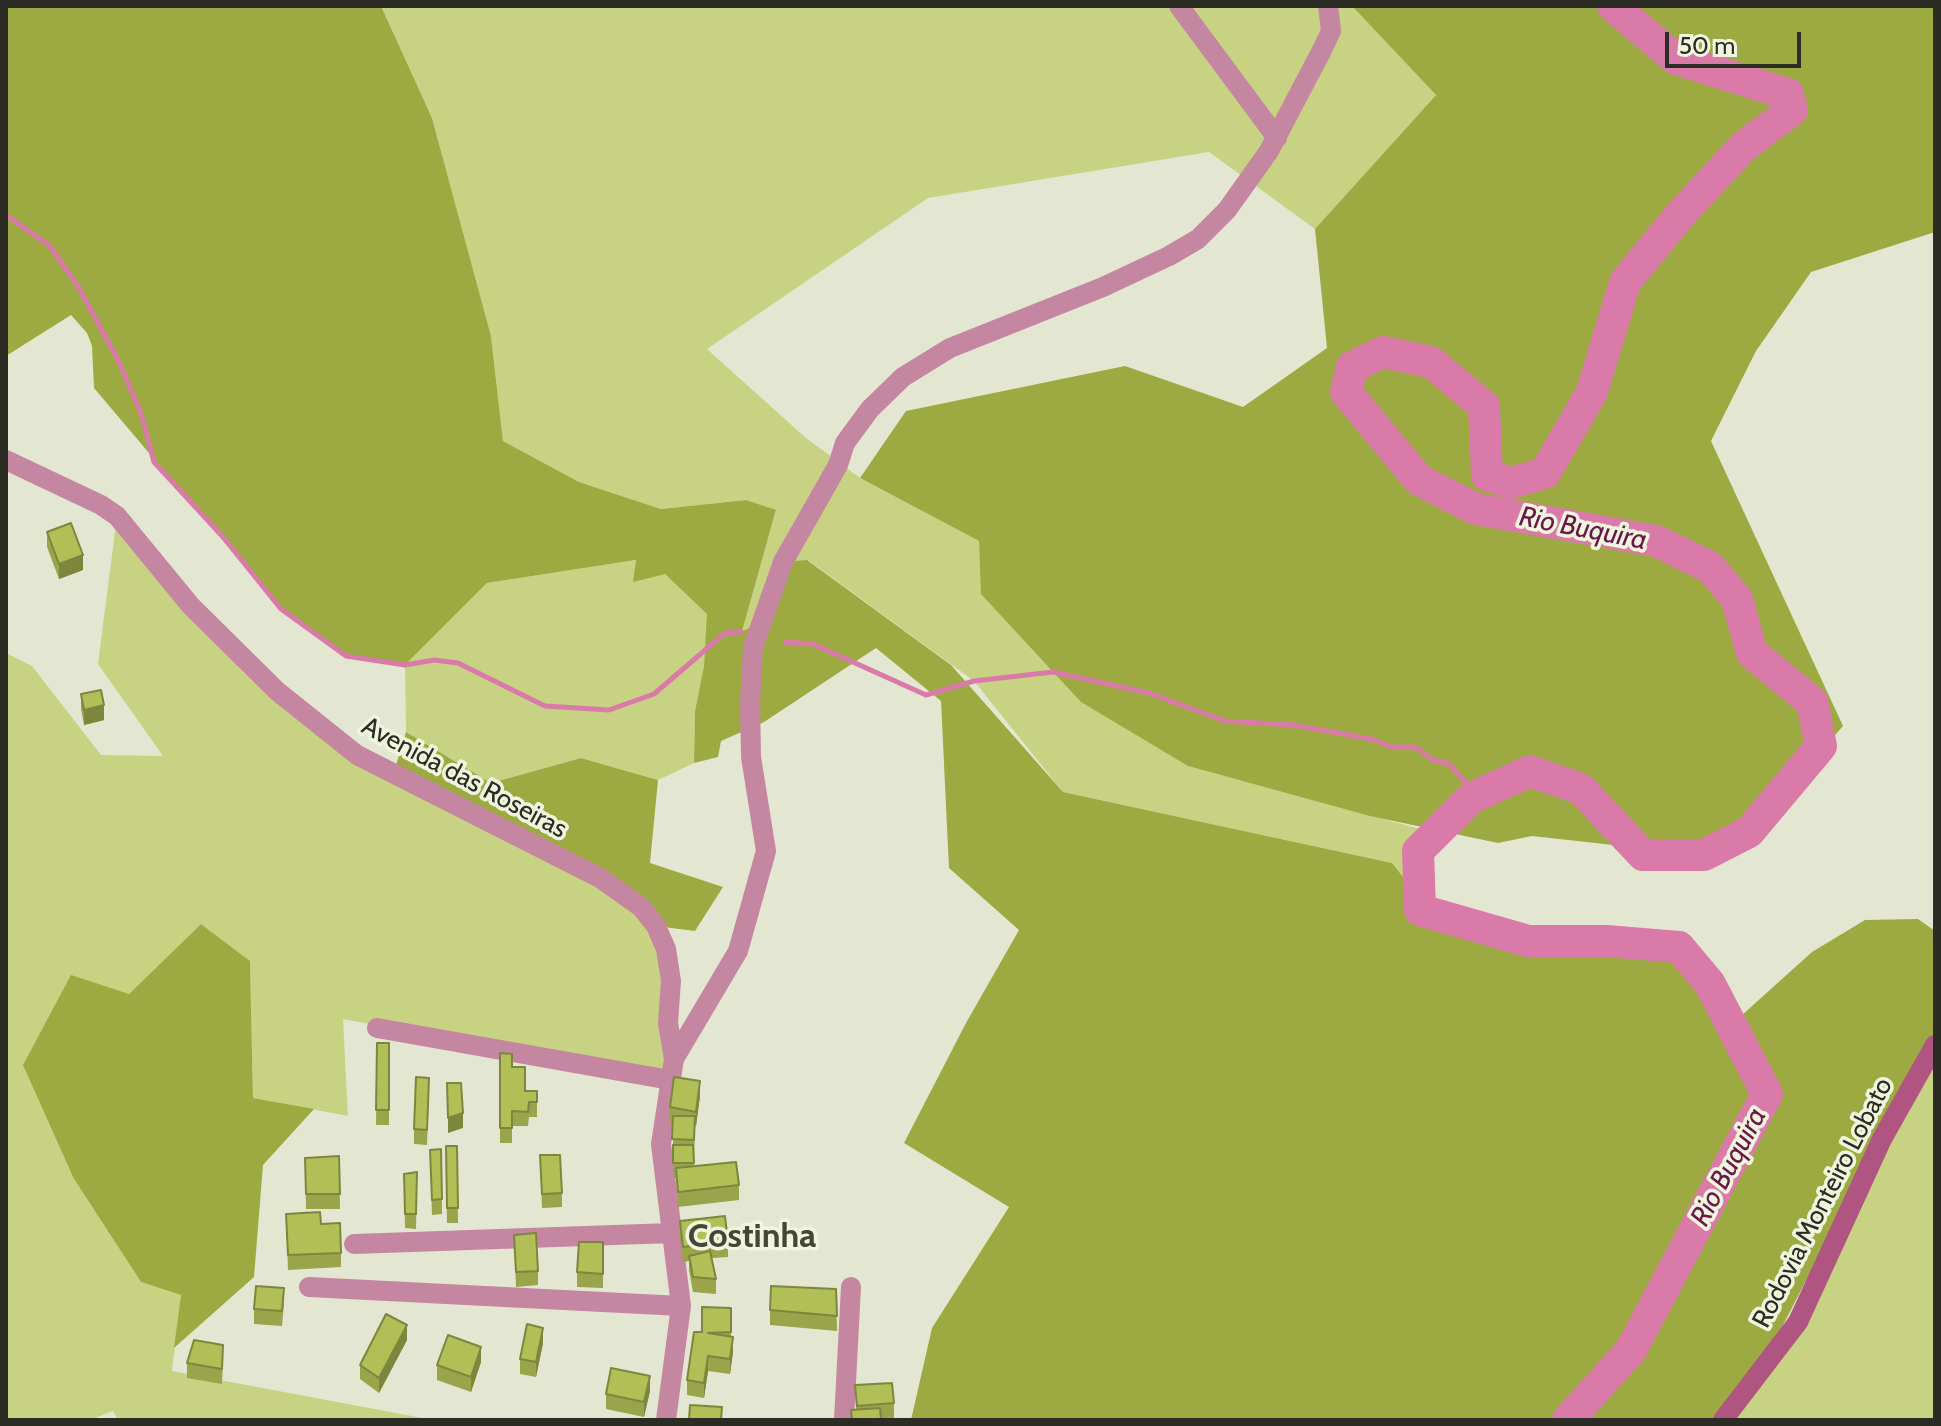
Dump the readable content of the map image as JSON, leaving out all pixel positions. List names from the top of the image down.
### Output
{
  "streets": {
    "main road": ["Rodovia Monteiro Lobato"],
    "street": ["Avenida das Roseiras"]
  },
  "districts": ["Costinha"],
  "water": ["Rio Buquira"],
  "scale_bar": "50 m"
}
